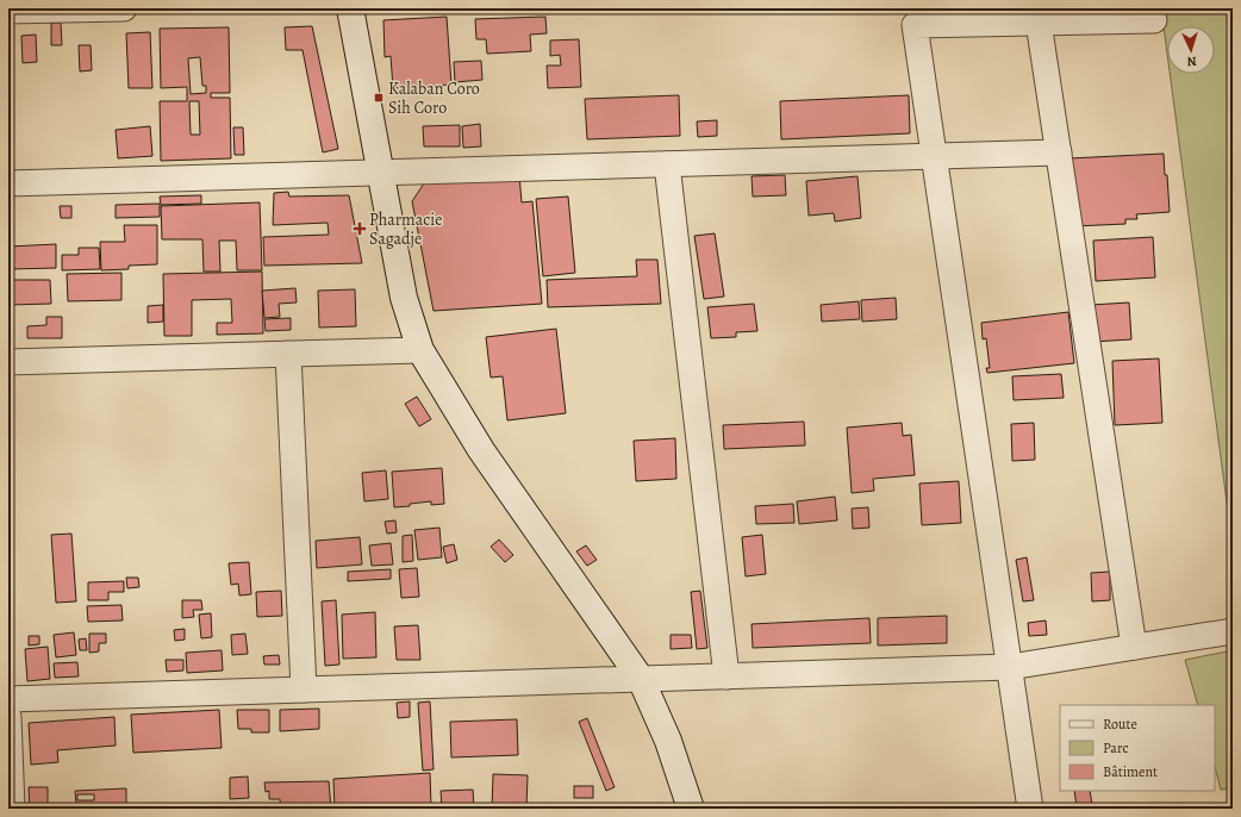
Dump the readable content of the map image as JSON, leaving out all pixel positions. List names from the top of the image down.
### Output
{
  "places": {
    "transit": ["Kalaban Coro Sih Coro"],
    "health": ["Pharmacie Sagadje"]
  },
  "legend": ["Route", "Parc", "Bâtiment"],
  "north": "bottom"
}
